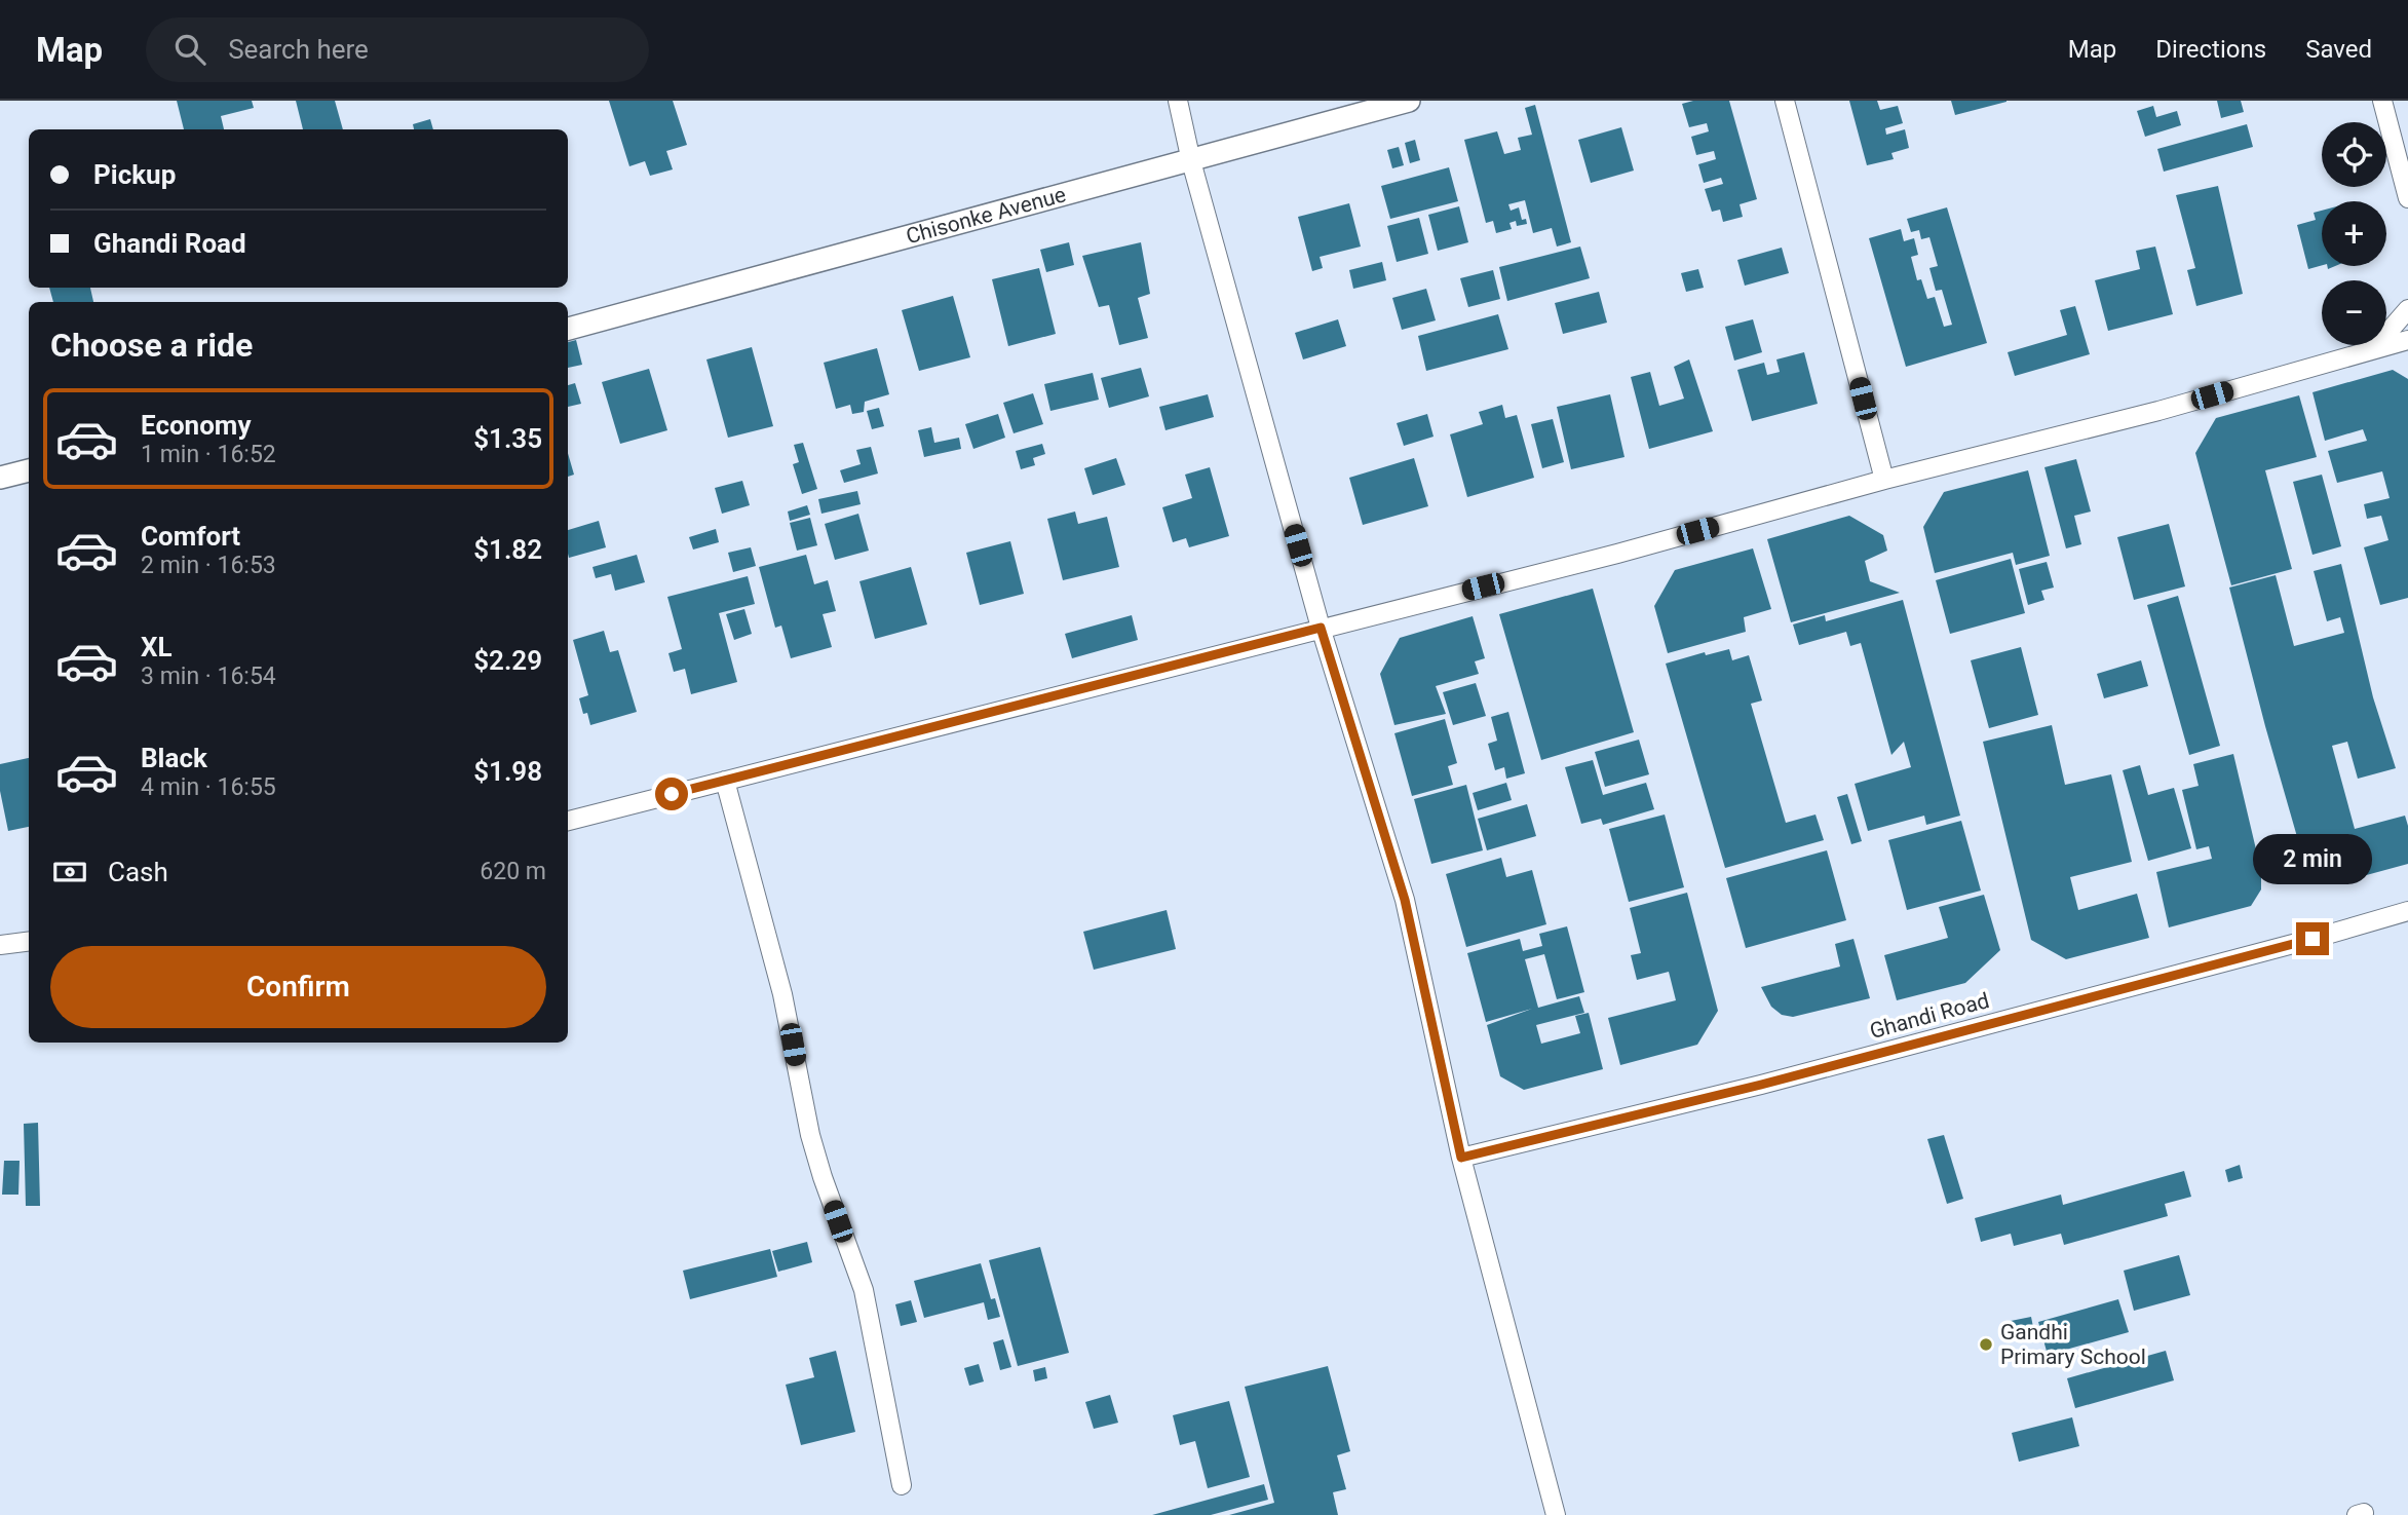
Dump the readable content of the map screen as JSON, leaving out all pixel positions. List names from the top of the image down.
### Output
{
  "streets": {
    "street": ["Chisonke Avenue", "Ghandi Road"]
  },
  "places": ["Gandhi Primary School"],
  "page": {
    "header": "Map",
    "search": "Search here",
    "nav": ["Map", "Directions", "Saved"],
    "map_buttons": ["+", "−"],
    "banner": ["Pickup", "Ghandi Road"],
    "heading": "Choose a ride",
    "list": [
      {
        "name": "Economy",
        "note": "1 min · 16:52",
        "value": "$1.35"
      },
      {
        "name": "Comfort",
        "note": "2 min · 16:53",
        "value": "$1.82"
      },
      {
        "name": "XL",
        "note": "3 min · 16:54",
        "value": "$2.29"
      },
      {
        "name": "Black",
        "note": "4 min · 16:55",
        "value": "$1.98"
      }
    ],
    "pay": ["Cash", "620 m"],
    "bubble": "2 min",
    "buttons": "Confirm"
  }
}
